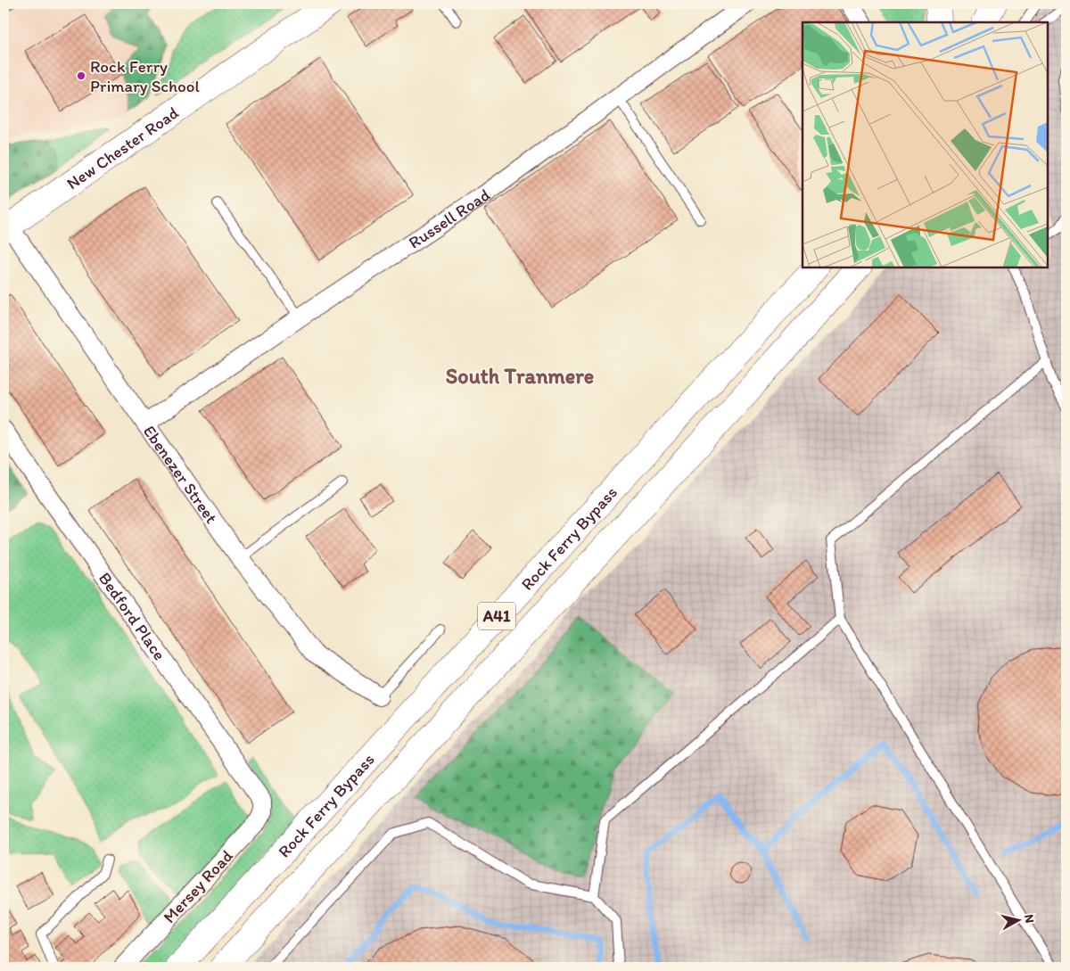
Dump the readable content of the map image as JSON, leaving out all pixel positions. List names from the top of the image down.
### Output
{
  "streets": {
    "main road": ["New Chester Road", "Rock Ferry Bypass", "A41"],
    "street": [
      "Russell Road",
      "Ebenezer Street",
      "Bedford Place",
      "Mersey Road"
    ]
  },
  "crossings": [
    ["New Chester Road", "Ebenezer Street"],
    ["Russell Road", "Ebenezer Street"],
    ["Bedford Place", "Mersey Road"]
  ],
  "districts": ["South Tranmere"],
  "places": ["Rock Ferry Primary School"],
  "north": "right"
}
